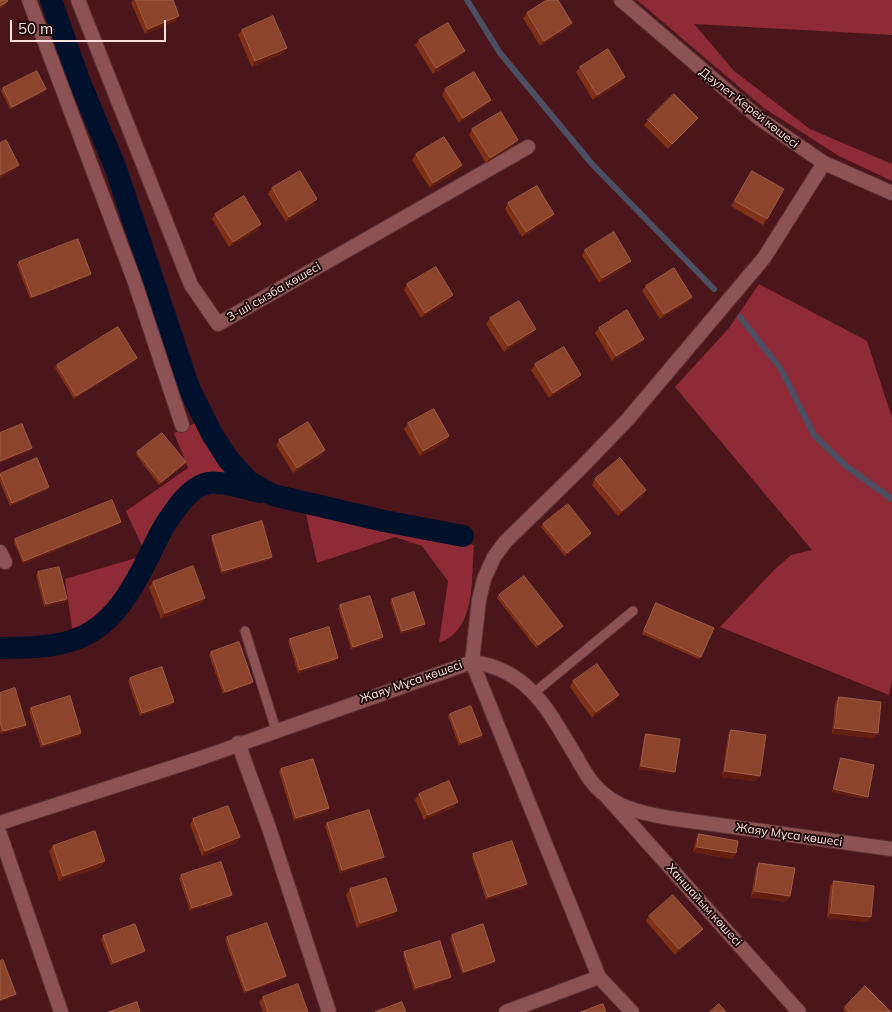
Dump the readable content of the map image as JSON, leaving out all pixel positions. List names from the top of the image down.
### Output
{
  "streets": {
    "street": [
      "Дәулет Керей көшесі",
      "3-ші сызба көшесі",
      "Жаяу Мұса көшесі",
      "Ханшайым көшесі"
    ]
  },
  "crossings": [
    ["Жаяу Мұса көшесі", "Ханшайым көшесі"]
  ],
  "scale_bar": "50 m"
}
